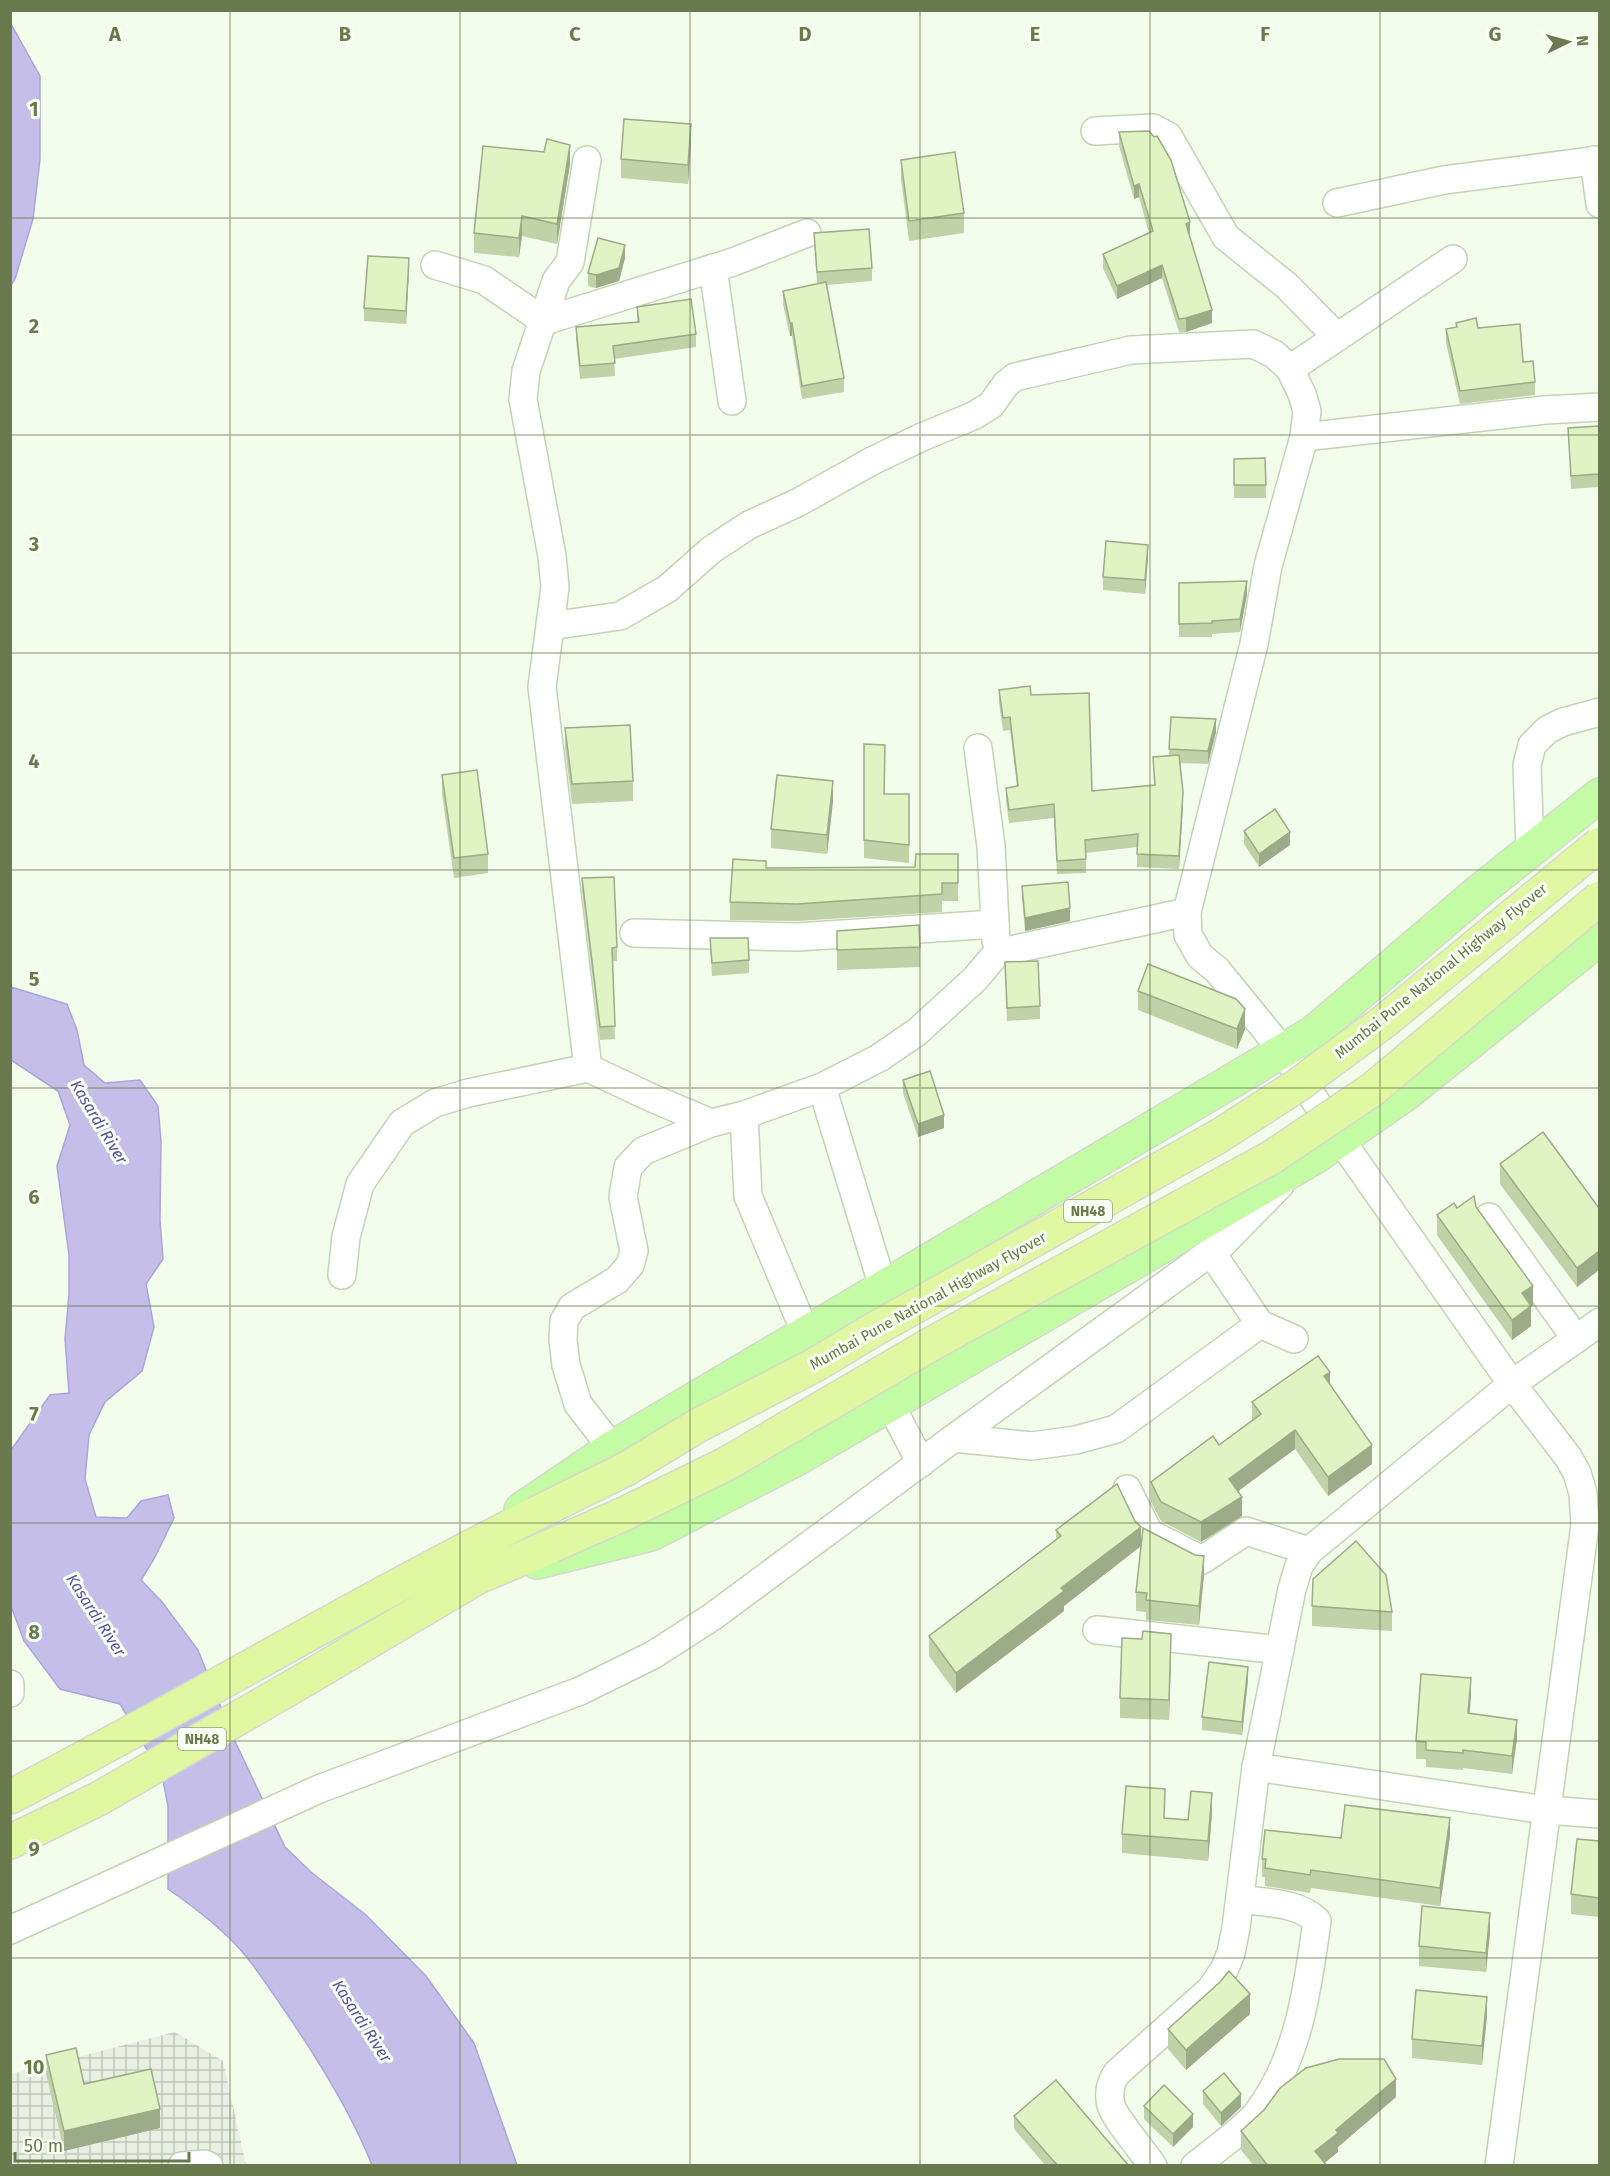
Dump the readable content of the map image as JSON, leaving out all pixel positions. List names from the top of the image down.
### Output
{
  "streets": {
    "highway": ["Mumbai Pune National Highway Flyover", "NH48"]
  },
  "crossings": [
    ["Mumbai Pune National Highway Flyover", "NH48"]
  ],
  "water": ["Kasardi River"],
  "scale_bar": "50 m",
  "north": "right",
  "grid": {
    "columns": [
      "A",
      "B",
      "C",
      "D",
      "E",
      "F",
      "G"
    ],
    "rows": [
      "1",
      "2",
      "3",
      "4",
      "5",
      "6",
      "7",
      "8",
      "9",
      "10"
    ]
  }
}
